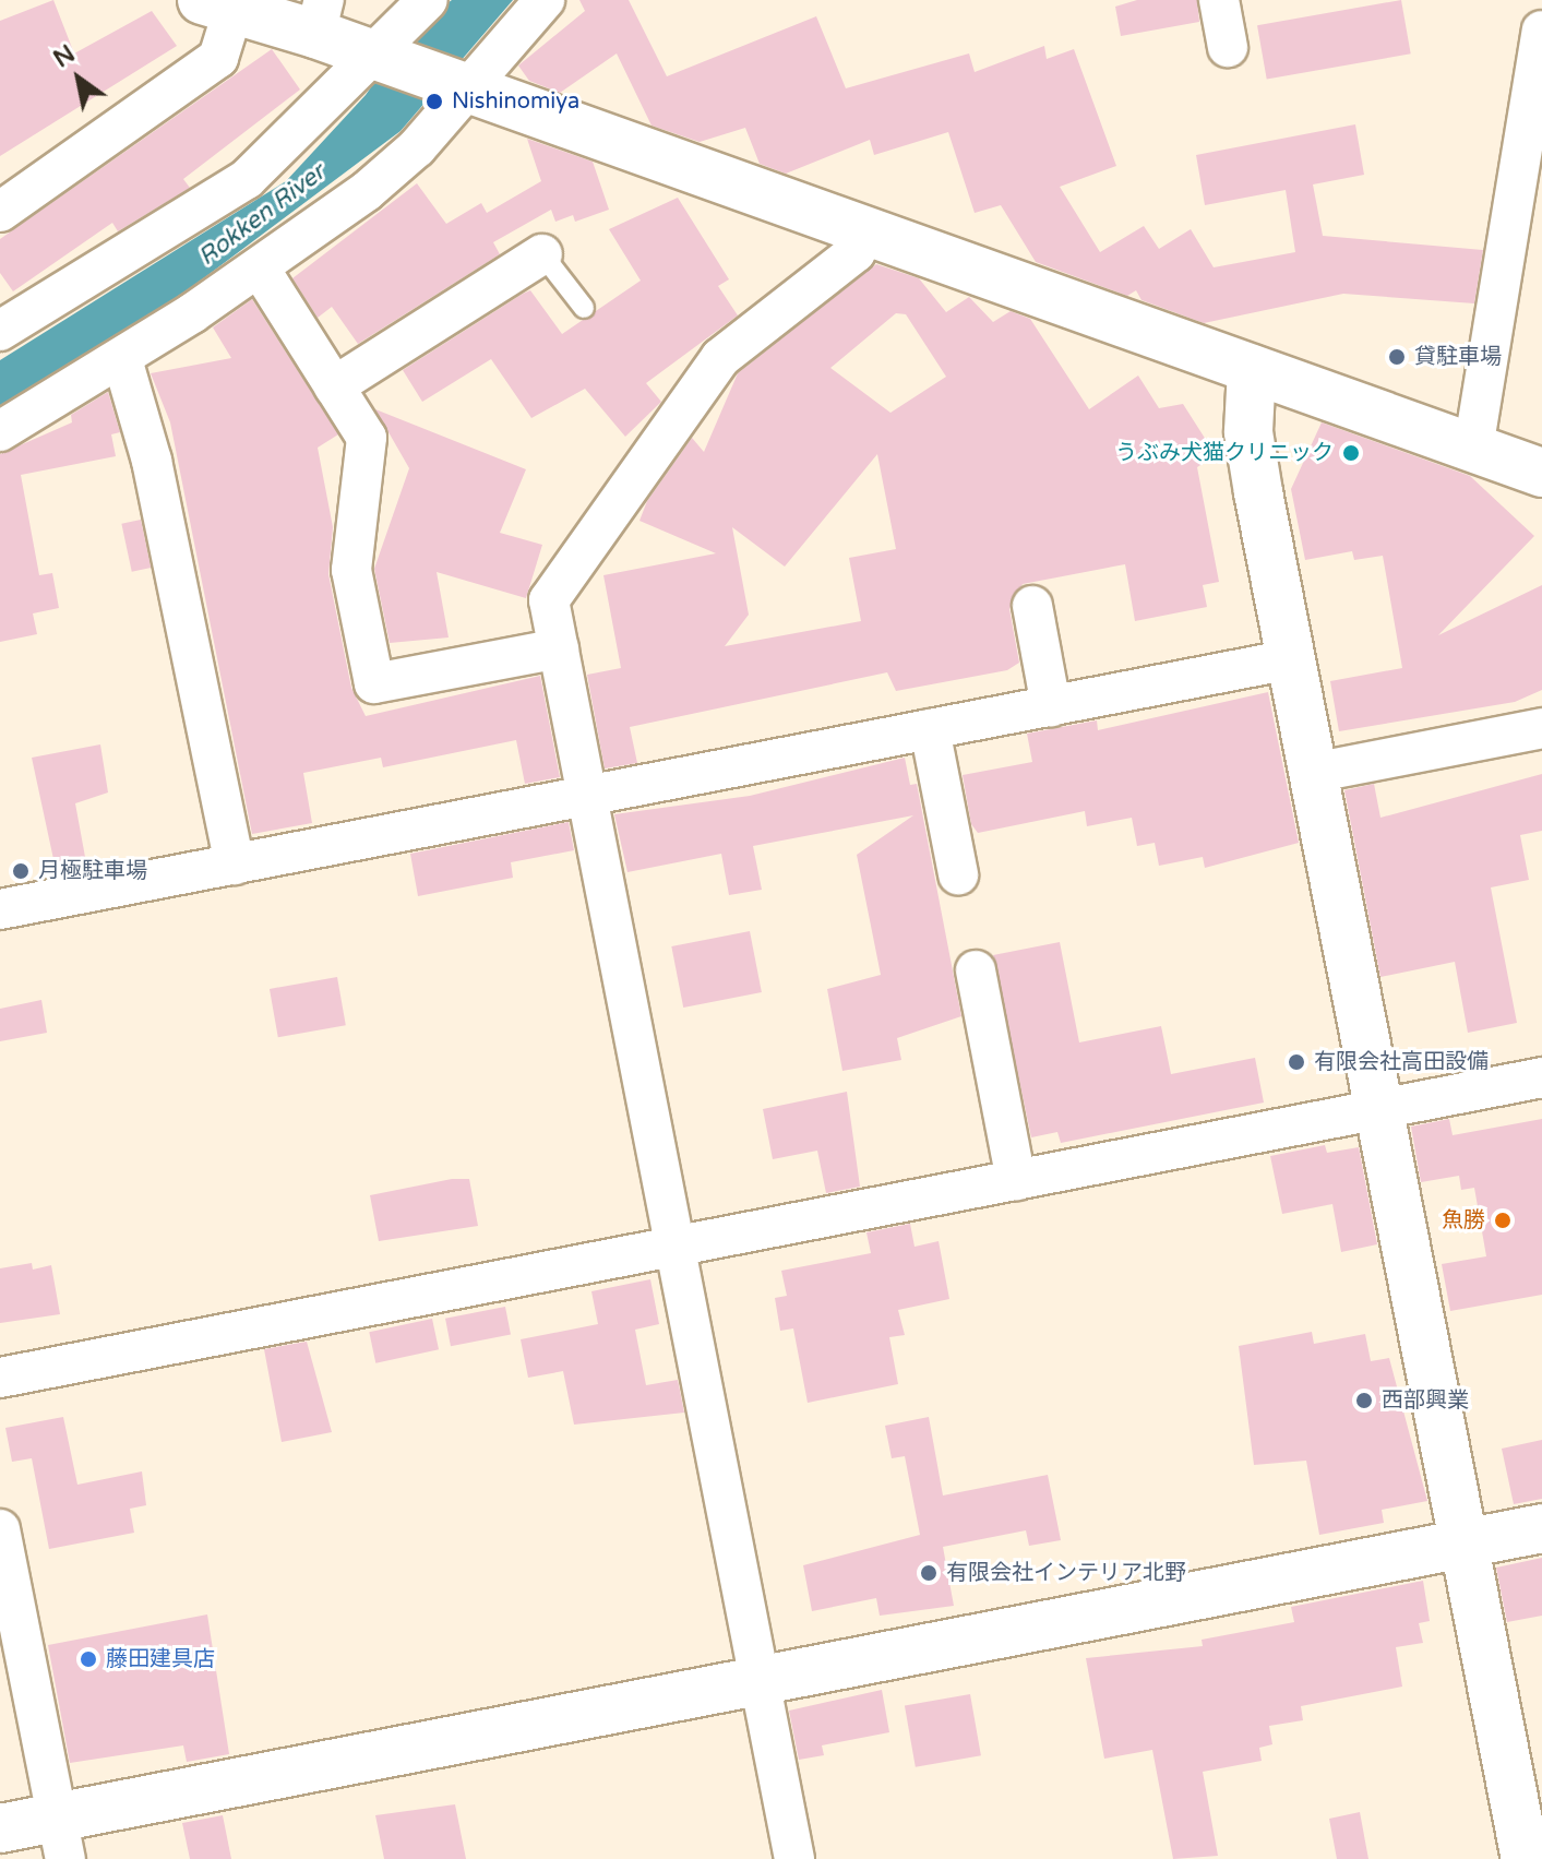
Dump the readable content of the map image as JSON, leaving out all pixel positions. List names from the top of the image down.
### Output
{
  "water": ["Rokken River"],
  "places": [
    "Nishinomiya",
    "貸駐車場",
    "うぶみ犬猫クリニック",
    "月極駐車場",
    "有限会社高田設備",
    "魚勝",
    "西部興業",
    "有限会社インテリア北野",
    "藤田建具店"
  ],
  "north": "top left"
}
